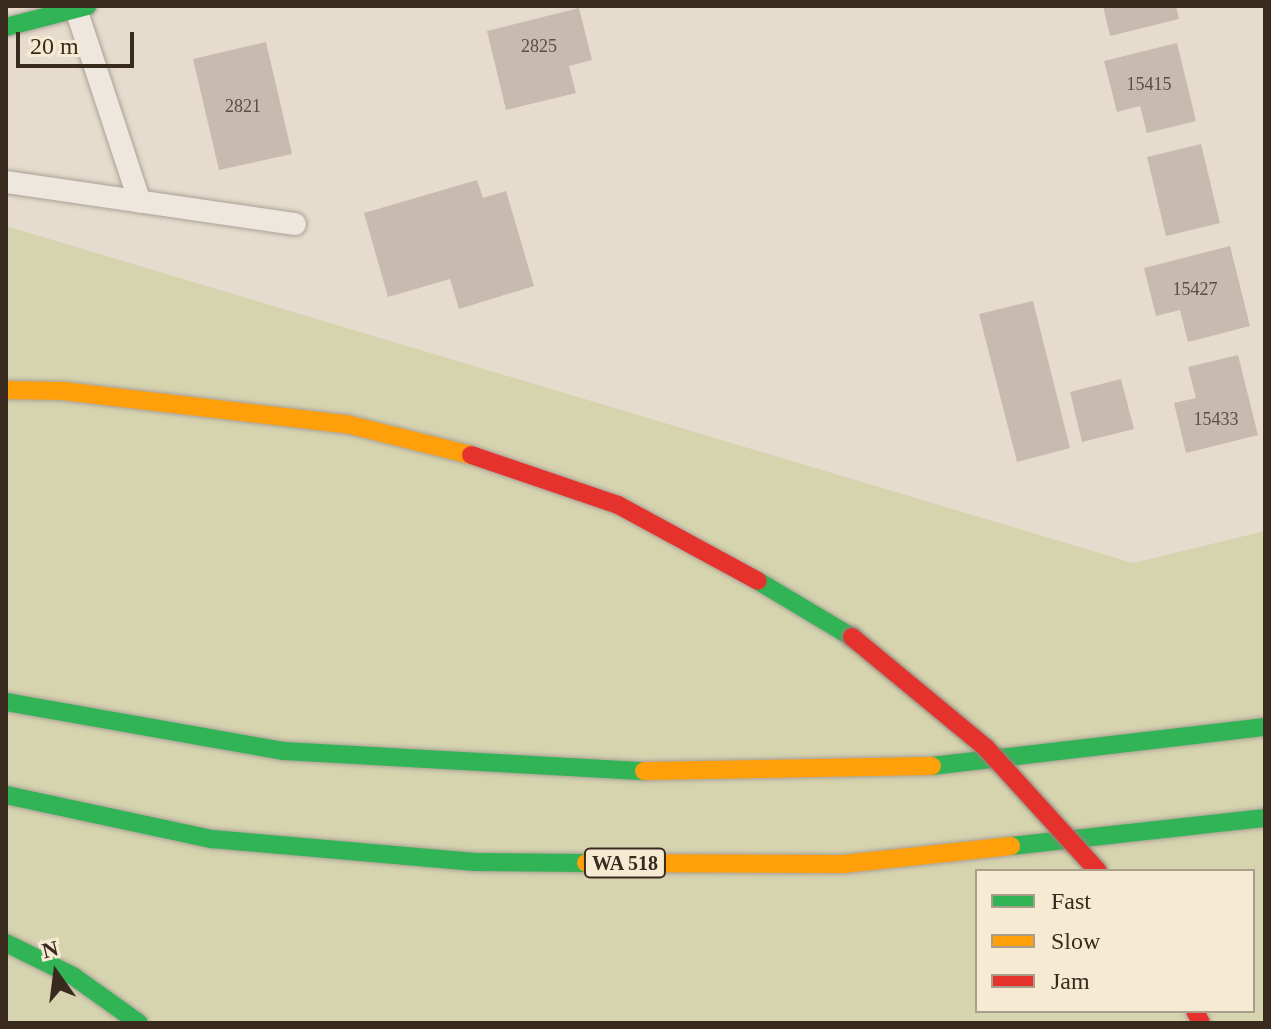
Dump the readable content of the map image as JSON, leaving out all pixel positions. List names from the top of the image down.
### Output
{
  "streets": {
    "main road": ["WA 518"]
  },
  "house_numbers": [
    "2825",
    "15415",
    "2821",
    "15427",
    "15433"
  ],
  "legend": ["Fast", "Slow", "Jam"],
  "scale_bar": "20 m",
  "north": "top"
}
